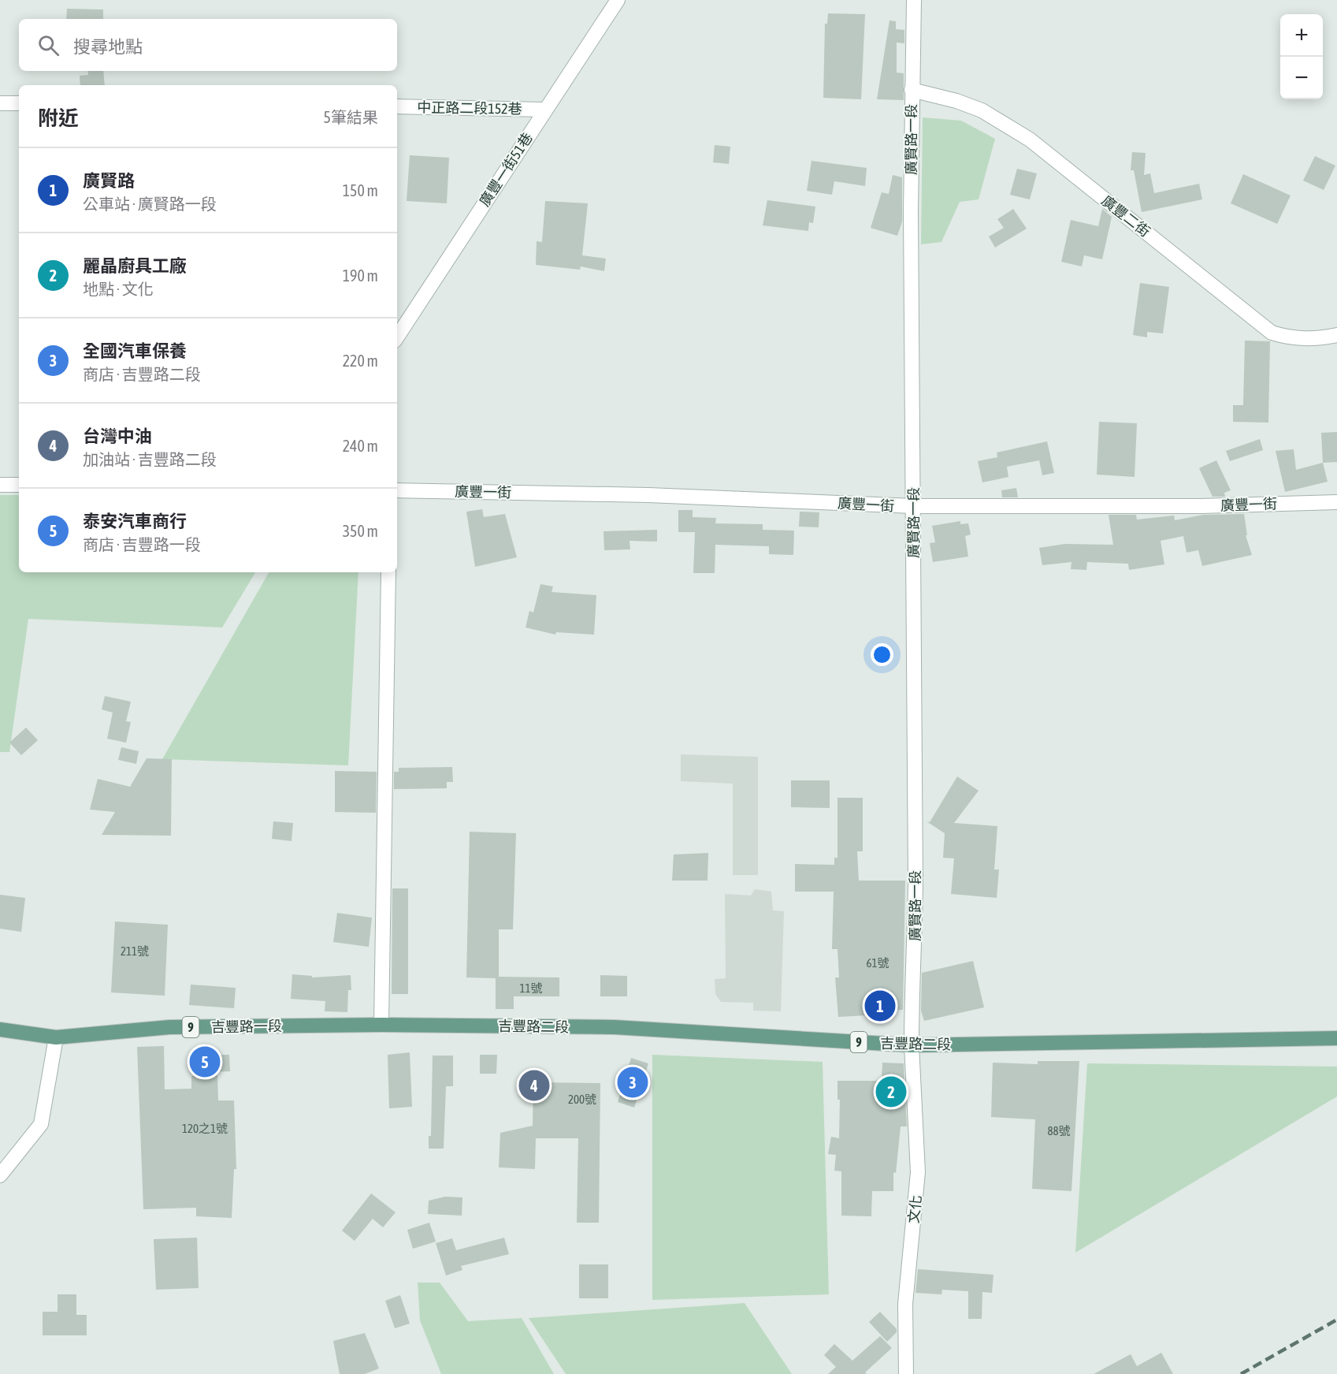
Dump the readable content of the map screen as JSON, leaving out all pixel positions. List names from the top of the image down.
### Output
{
  "streets": {
    "main road": ["吉豐路一段", "吉豐路二段", "9"],
    "street": [
      "中正路二段152巷",
      "廣賢路一段",
      "廣豐一街51巷",
      "廣豐二街",
      "廣豐一街",
      "文化"
    ]
  },
  "crossings": [
    ["中正路二段152巷", "廣豐一街51巷"],
    ["廣賢路一段", "廣豐二街"],
    ["廣賢路一段", "廣豐一街"],
    ["廣賢路一段", "吉豐路二段"],
    ["廣賢路一段", "文化"],
    ["吉豐路一段", "吉豐路二段"],
    ["吉豐路二段", "文化"]
  ],
  "house_numbers": [
    "211號",
    "61號",
    "11號",
    "200號",
    "120之1號",
    "88號"
  ],
  "page": {
    "map_buttons": ["+", "−"],
    "search": "搜尋地點",
    "heading": ["附近", "5筆結果"],
    "list": [
      {
        "mark": "1",
        "name": "廣賢路",
        "note": "公車站 · 廣賢路一段",
        "value": "150 m"
      },
      {
        "mark": "2",
        "name": "麗晶廚具工廠",
        "note": "地點 · 文化",
        "value": "190 m"
      },
      {
        "mark": "3",
        "name": "全國汽車保養",
        "note": "商店 · 吉豐路二段",
        "value": "220 m"
      },
      {
        "mark": "4",
        "name": "台灣中油",
        "note": "加油站 · 吉豐路二段",
        "value": "240 m"
      },
      {
        "mark": "5",
        "name": "泰安汽車商行",
        "note": "商店 · 吉豐路一段",
        "value": "350 m"
      }
    ],
    "pins": [
      "1",
      "5",
      "3",
      "4",
      "2"
    ]
  }
}
